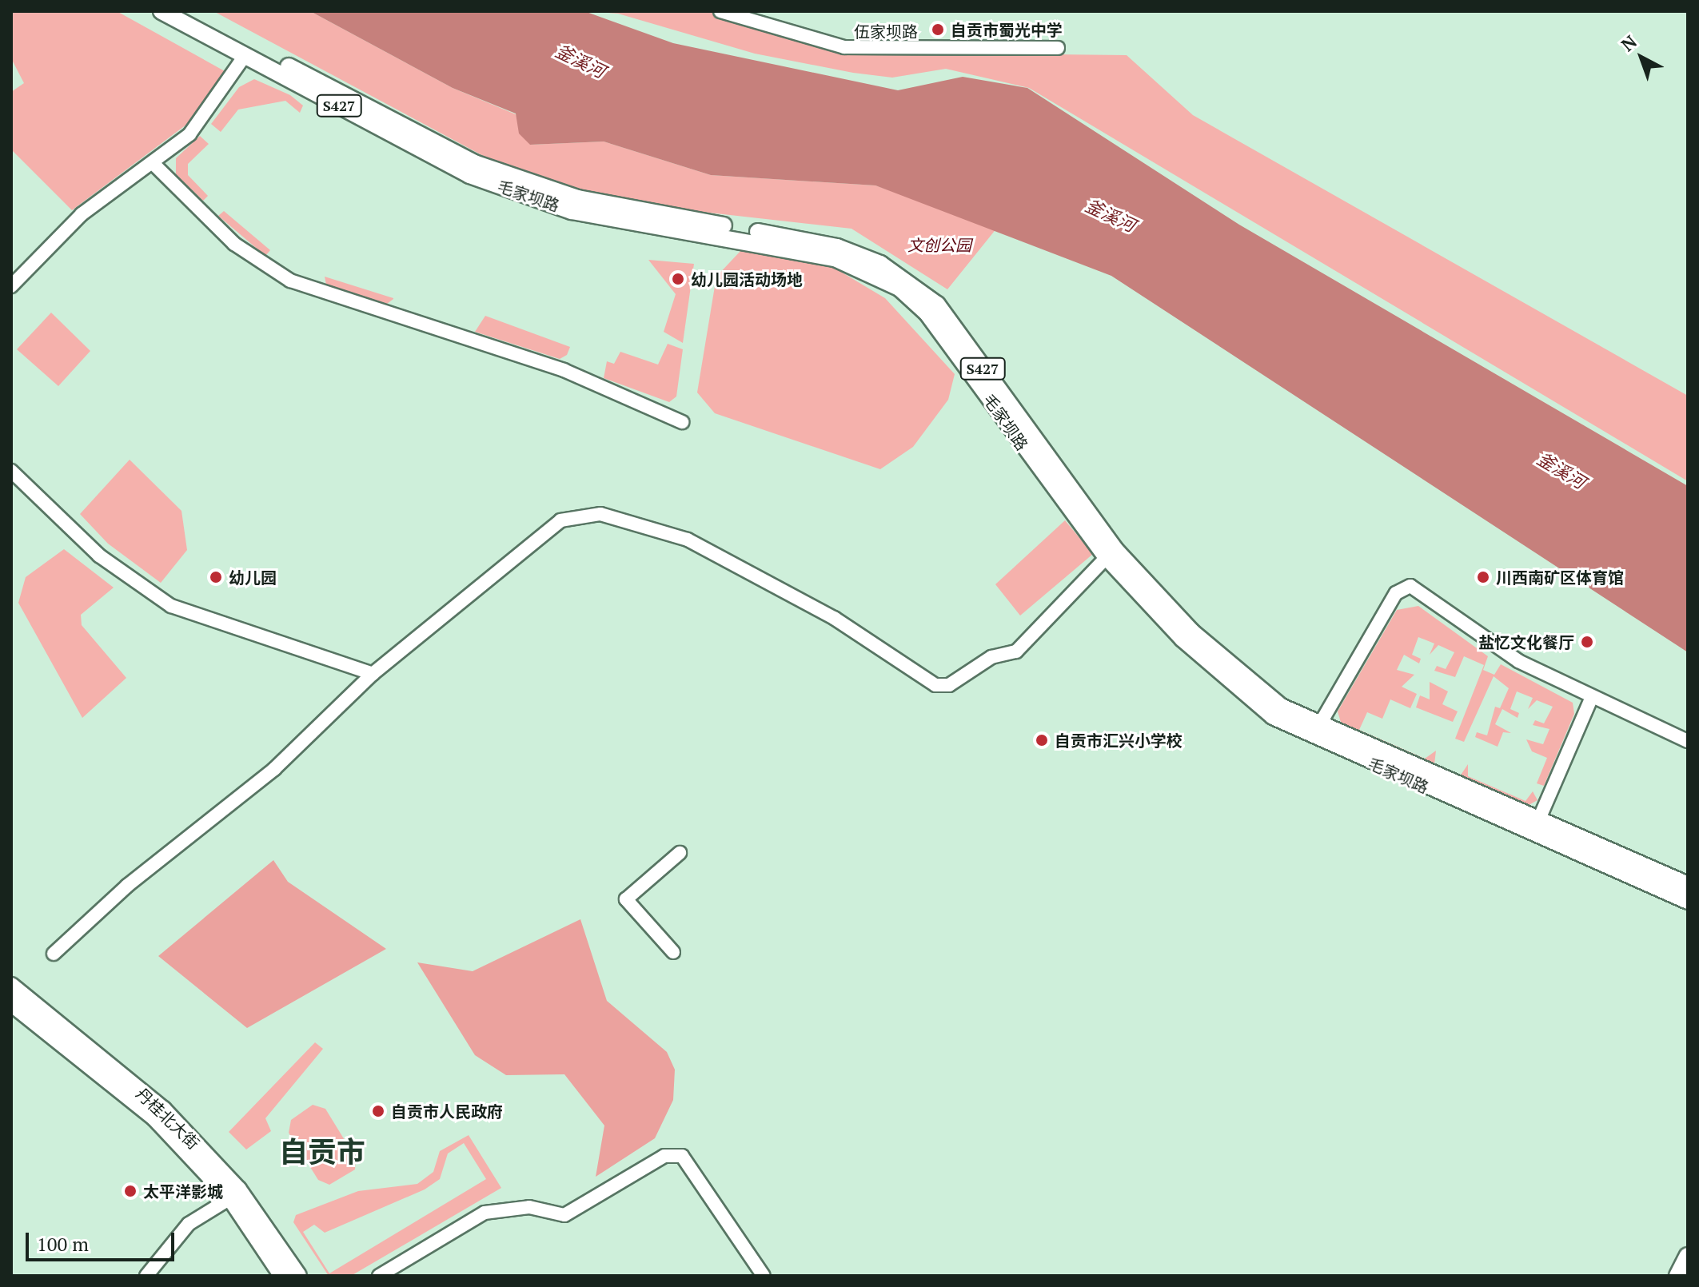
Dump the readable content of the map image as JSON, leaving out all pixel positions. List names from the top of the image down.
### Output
{
  "streets": {
    "main road": ["S427", "毛家坝路", "丹桂北大街"],
    "street": ["伍家坝路"]
  },
  "districts": ["自贡市"],
  "water": ["釜溪河"],
  "parks": ["文创公园"],
  "places": [
    "自贡市蜀光中学",
    "幼儿园活动场地",
    "幼儿园",
    "川西南矿区体育馆",
    "盐忆文化餐厅",
    "自贡市汇兴小学校",
    "自贡市人民政府",
    "太平洋影城"
  ],
  "scale_bar": "100 m",
  "north": "top left"
}
